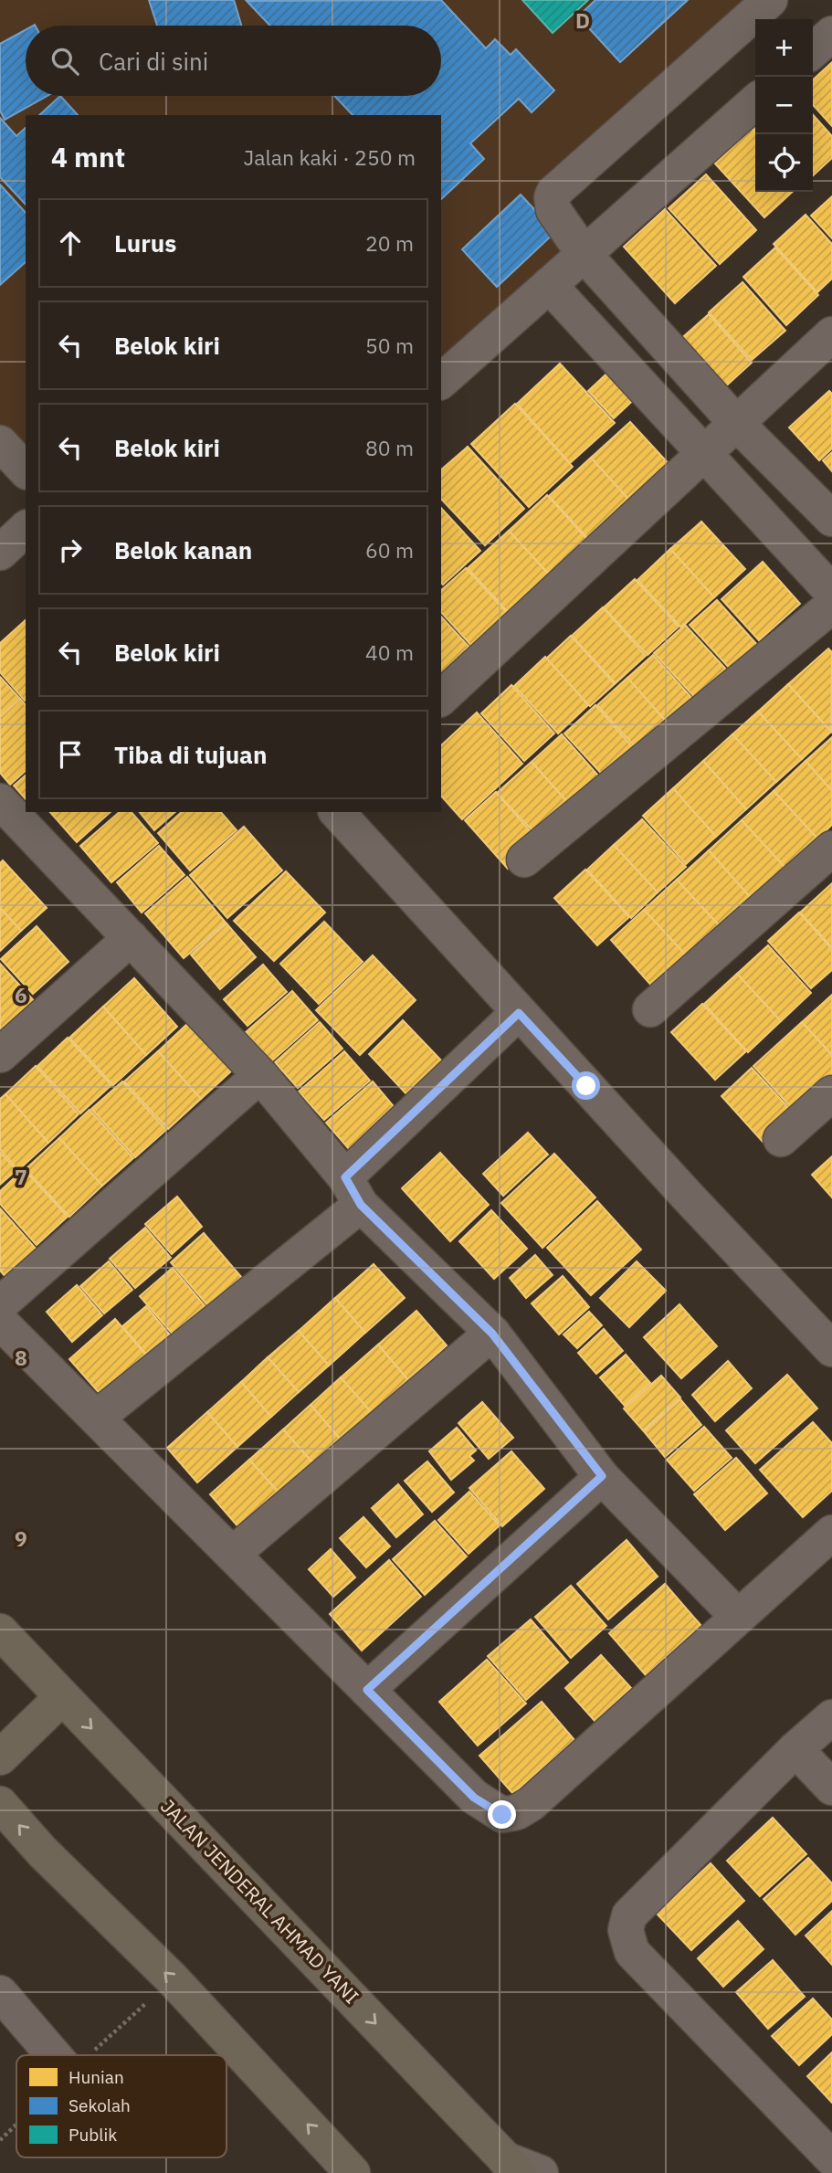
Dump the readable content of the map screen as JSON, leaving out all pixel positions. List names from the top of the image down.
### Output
{
  "streets": {
    "highway": ["JALAN JENDERAL AHMAD YANI"]
  },
  "legend": ["Hunian", "Sekolah", "Publik"],
  "page": {
    "map_buttons": ["+", "−"],
    "search": "Cari di sini",
    "heading": ["4 mnt", "Jalan kaki · 250 m"],
    "list": [
      ["Lurus", "20 m"],
      ["Belok kiri", "50 m"],
      ["Belok kiri", "80 m"],
      ["Belok kanan", "60 m"],
      ["Belok kiri", "40 m"],
      "Tiba di tujuan"
    ]
  },
  "grid": {
    "columns": ["D"],
    "rows": [
      "6",
      "7",
      "8",
      "9"
    ]
  }
}
